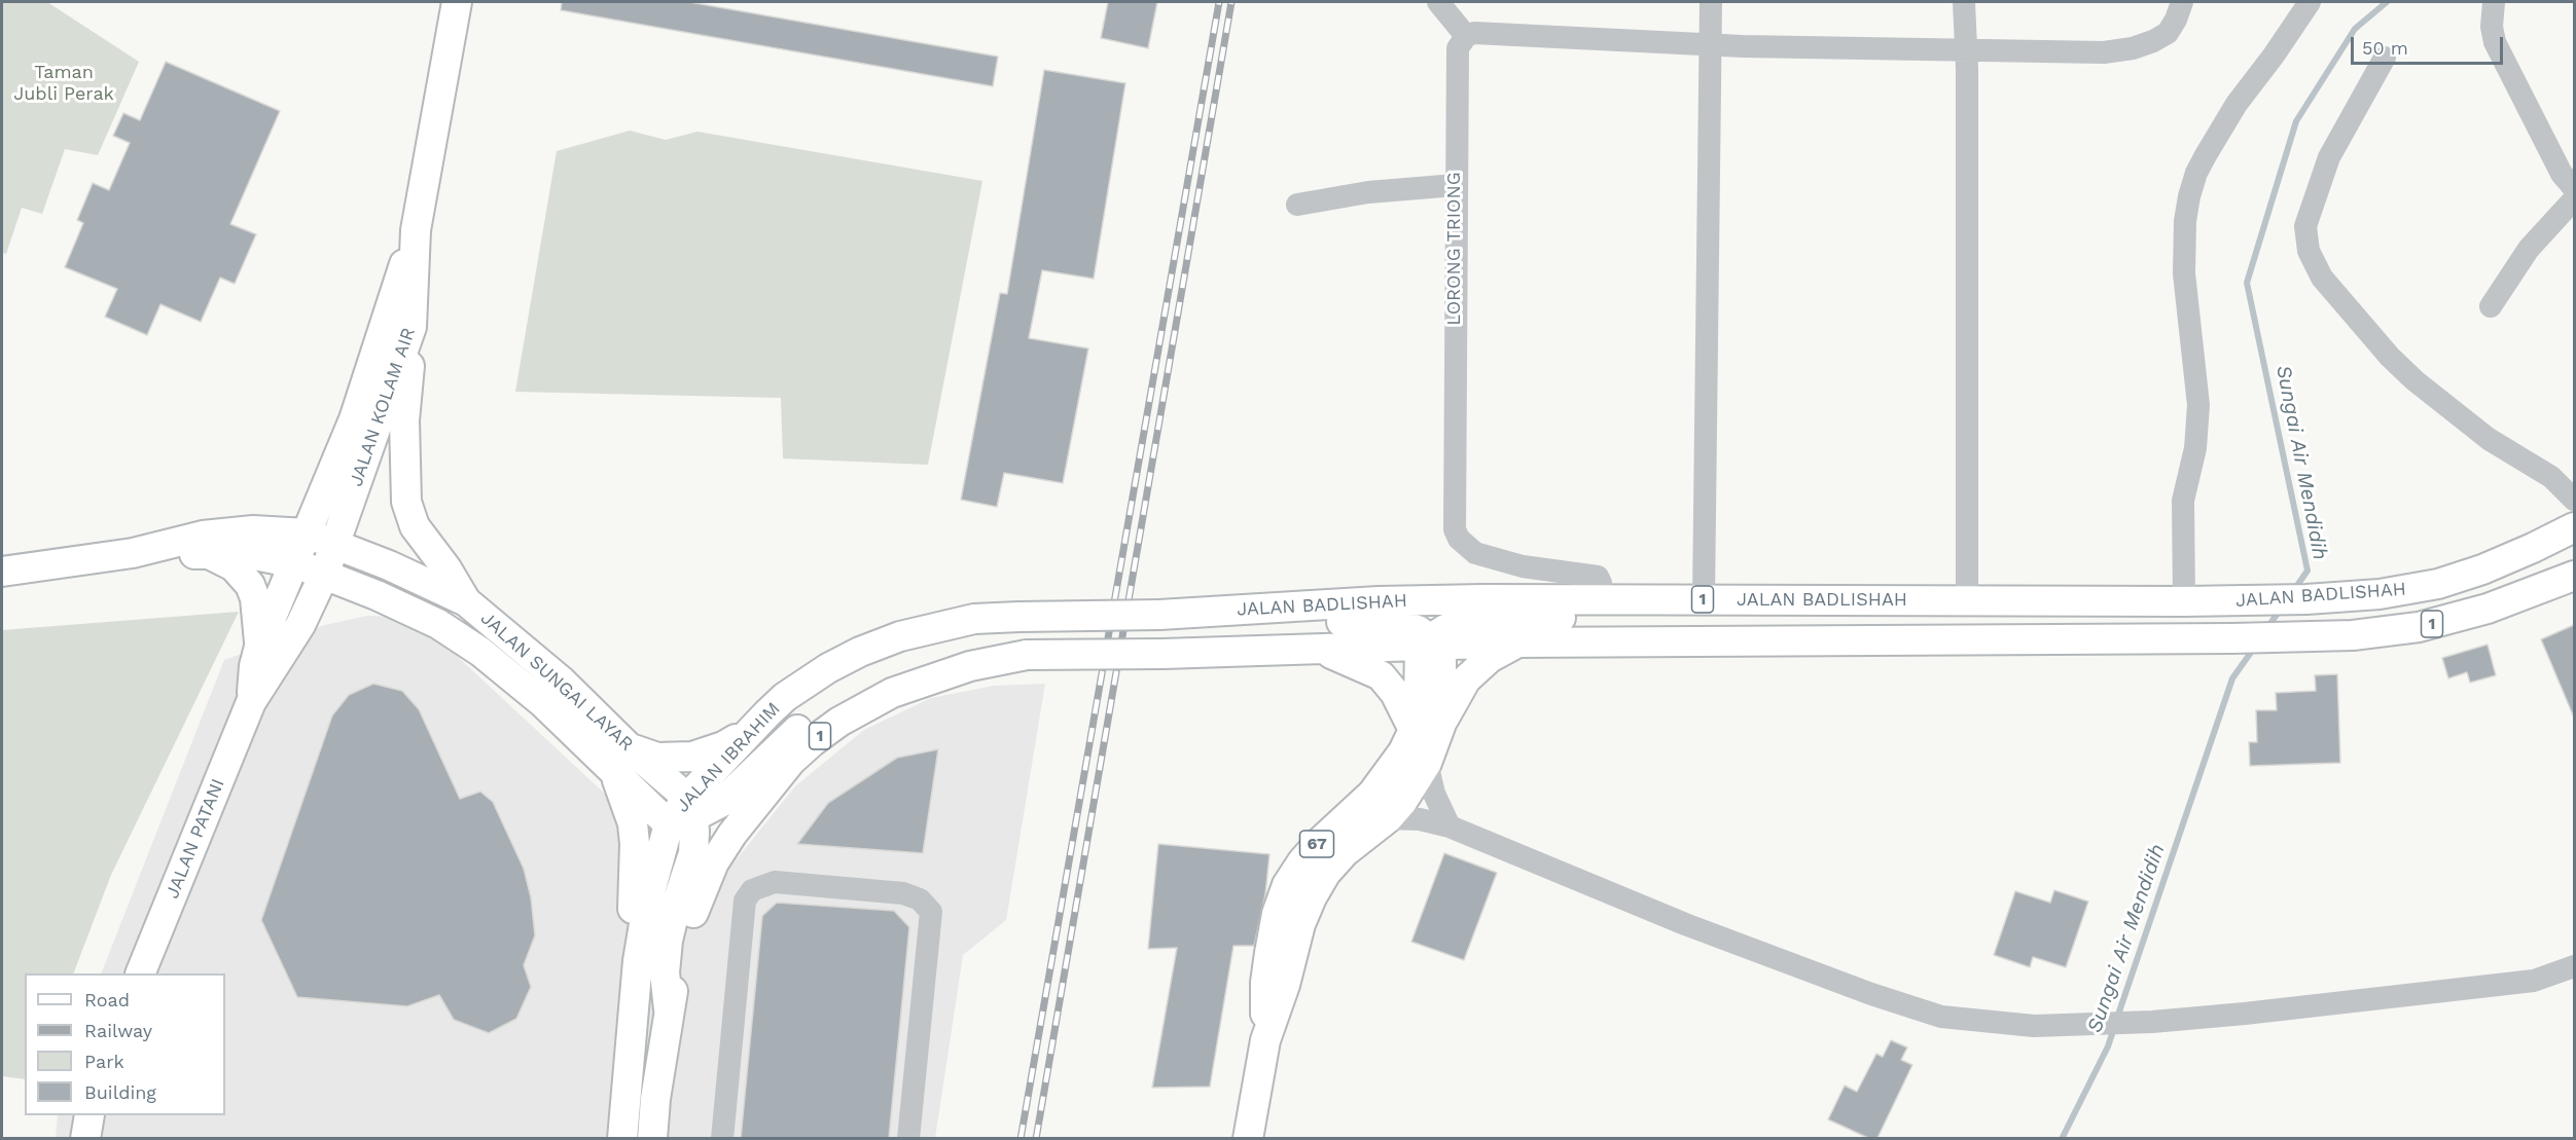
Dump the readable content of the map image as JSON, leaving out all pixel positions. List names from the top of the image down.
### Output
{
  "streets": {
    "main road": [
      "JALAN KOLAM AIR",
      "JALAN BADLISHAH",
      "1",
      "JALAN SUNGAI LAYAR",
      "JALAN IBRAHIM",
      "JALAN PATANI",
      "67"
    ],
    "street": ["LORONG TRIONG"]
  },
  "crossings": [
    ["LORONG TRIONG", "JALAN BADLISHAH"],
    ["JALAN KOLAM AIR", "JALAN SUNGAI LAYAR"],
    ["JALAN KOLAM AIR", "JALAN PATANI"],
    ["JALAN BADLISHAH", "1"],
    ["JALAN BADLISHAH", "JALAN IBRAHIM"],
    ["JALAN BADLISHAH", "67"],
    ["JALAN SUNGAI LAYAR", "JALAN IBRAHIM"],
    ["JALAN SUNGAI LAYAR", "JALAN PATANI"]
  ],
  "water": ["Sungai Air Mendidih"],
  "parks": ["Taman Jubli Perak"],
  "legend": [
    "Road",
    "Railway",
    "Park",
    "Building"
  ],
  "scale_bar": "50 m"
}
